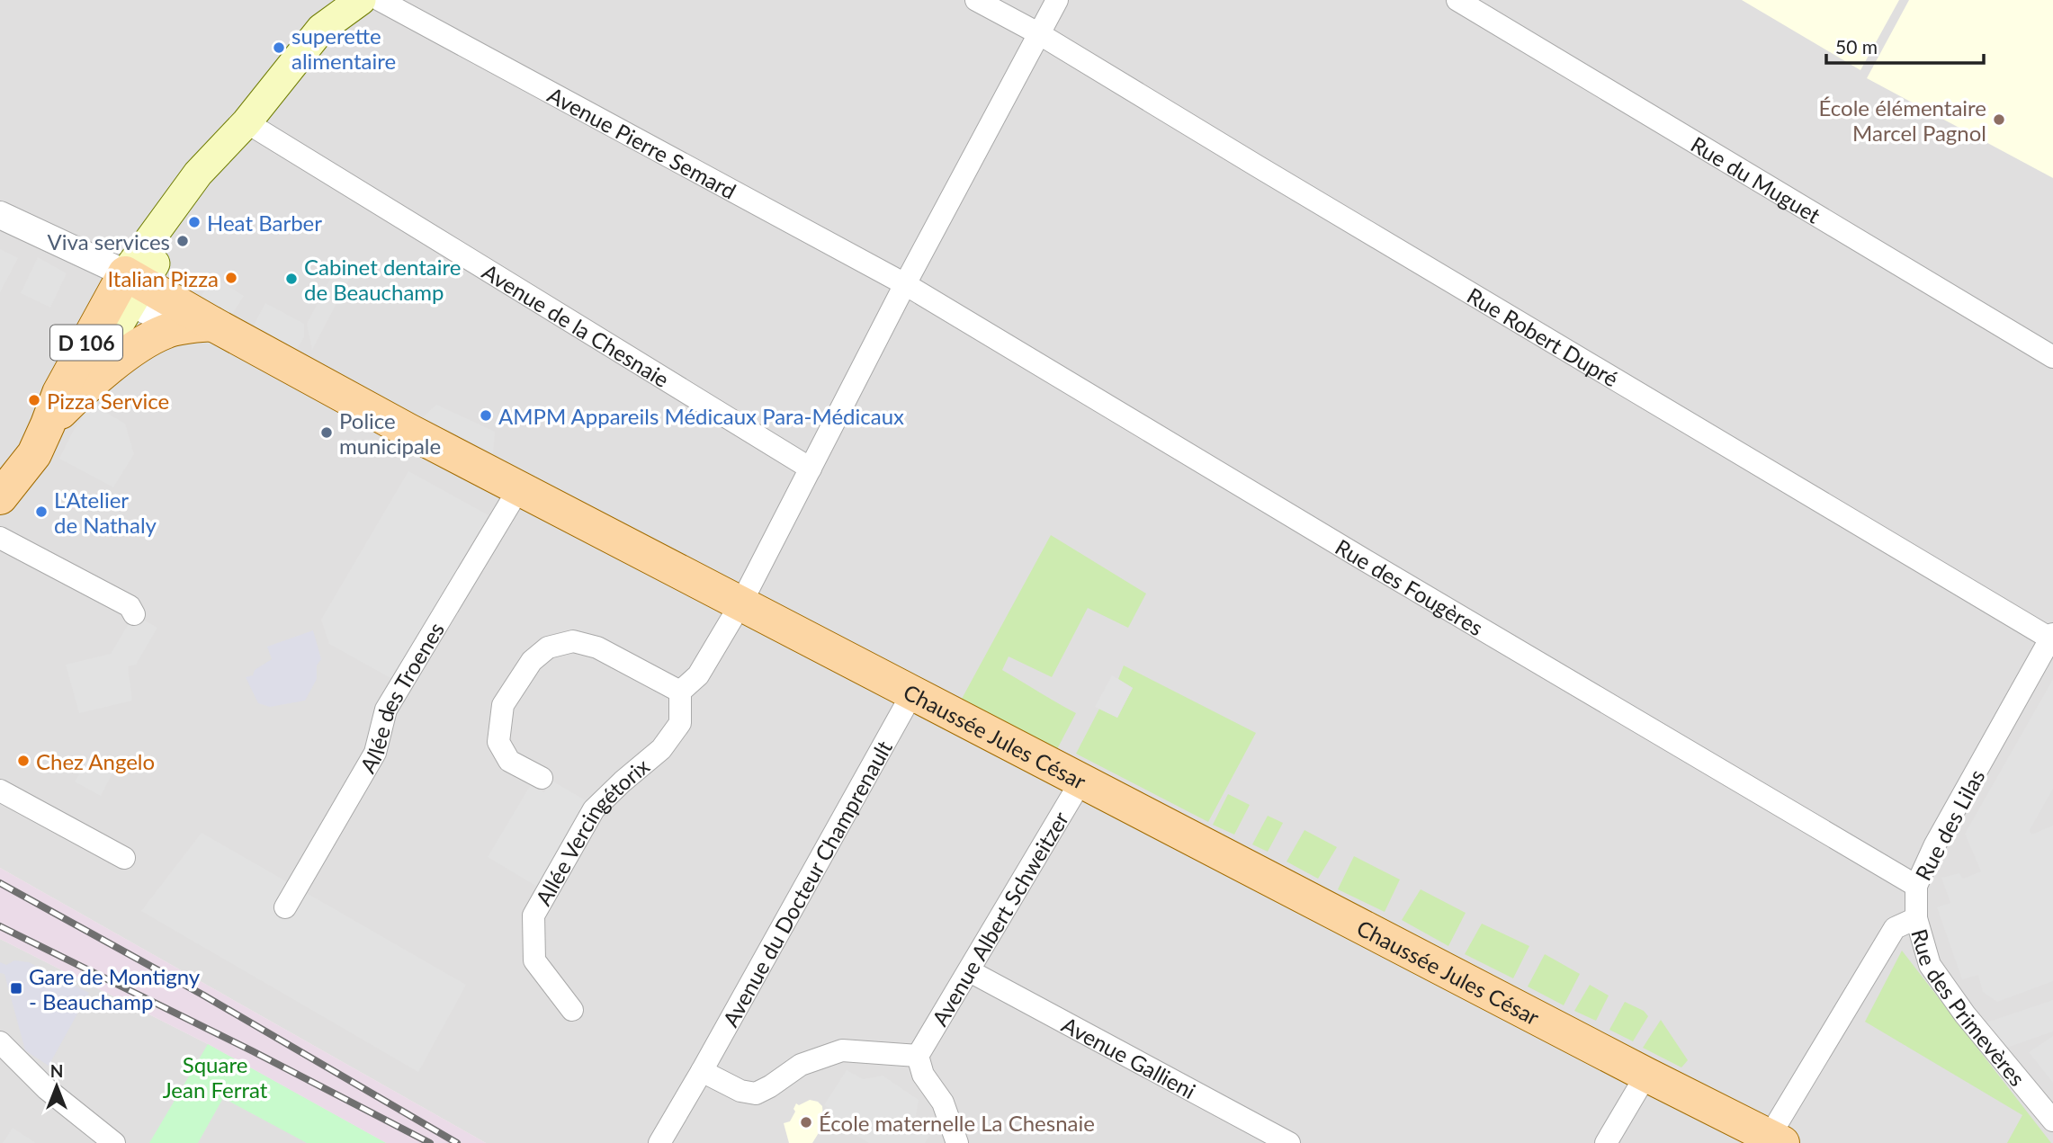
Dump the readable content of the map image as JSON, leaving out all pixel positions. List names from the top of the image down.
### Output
{
  "streets": {
    "main road": ["D 106", "Chaussée Jules César"],
    "street": [
      "Avenue Pierre Semard",
      "Rue du Muguet",
      "Avenue de la Chesnaie",
      "Rue Robert Dupré",
      "Rue des Fougères",
      "Allée des Troenes",
      "Rue des Lilas",
      "Allée Vercingétorix",
      "Avenue du Docteur Champrenault",
      "Avenue Albert Schweitzer",
      "Rue des Primevères",
      "Avenue Gallieni"
    ]
  },
  "crossings": [
    ["Avenue Pierre Semard", "D 106"],
    ["Avenue Pierre Semard", "Rue des Fougères"],
    ["Avenue de la Chesnaie", "D 106"],
    ["Rue Robert Dupré", "Rue des Lilas"],
    ["D 106", "Chaussée Jules César"],
    ["Rue des Fougères", "Rue des Lilas"],
    ["Allée des Troenes", "Chaussée Jules César"],
    ["Chaussée Jules César", "Avenue du Docteur Champrenault"],
    ["Chaussée Jules César", "Avenue Albert Schweitzer"],
    ["Rue des Lilas", "Rue des Primevères"],
    ["Avenue Albert Schweitzer", "Avenue Gallieni"]
  ],
  "parks": ["Square Jean Ferrat"],
  "places": {
    "other": [
      "superette alimentaire",
      "École élémentaire Marcel Pagnol",
      "Heat Barber",
      "Viva services",
      "Italian Pizza",
      "Cabinet dentaire de Beauchamp",
      "Pizza Service",
      "AMPM Appareils Médicaux Para-Médicaux",
      "Police municipale",
      "L'Atelier de Nathaly",
      "Chez Angelo",
      "École maternelle La Chesnaie"
    ],
    "transit": ["Gare de Montigny - Beauchamp"]
  },
  "scale_bar": "50 m",
  "north": "top"
}
